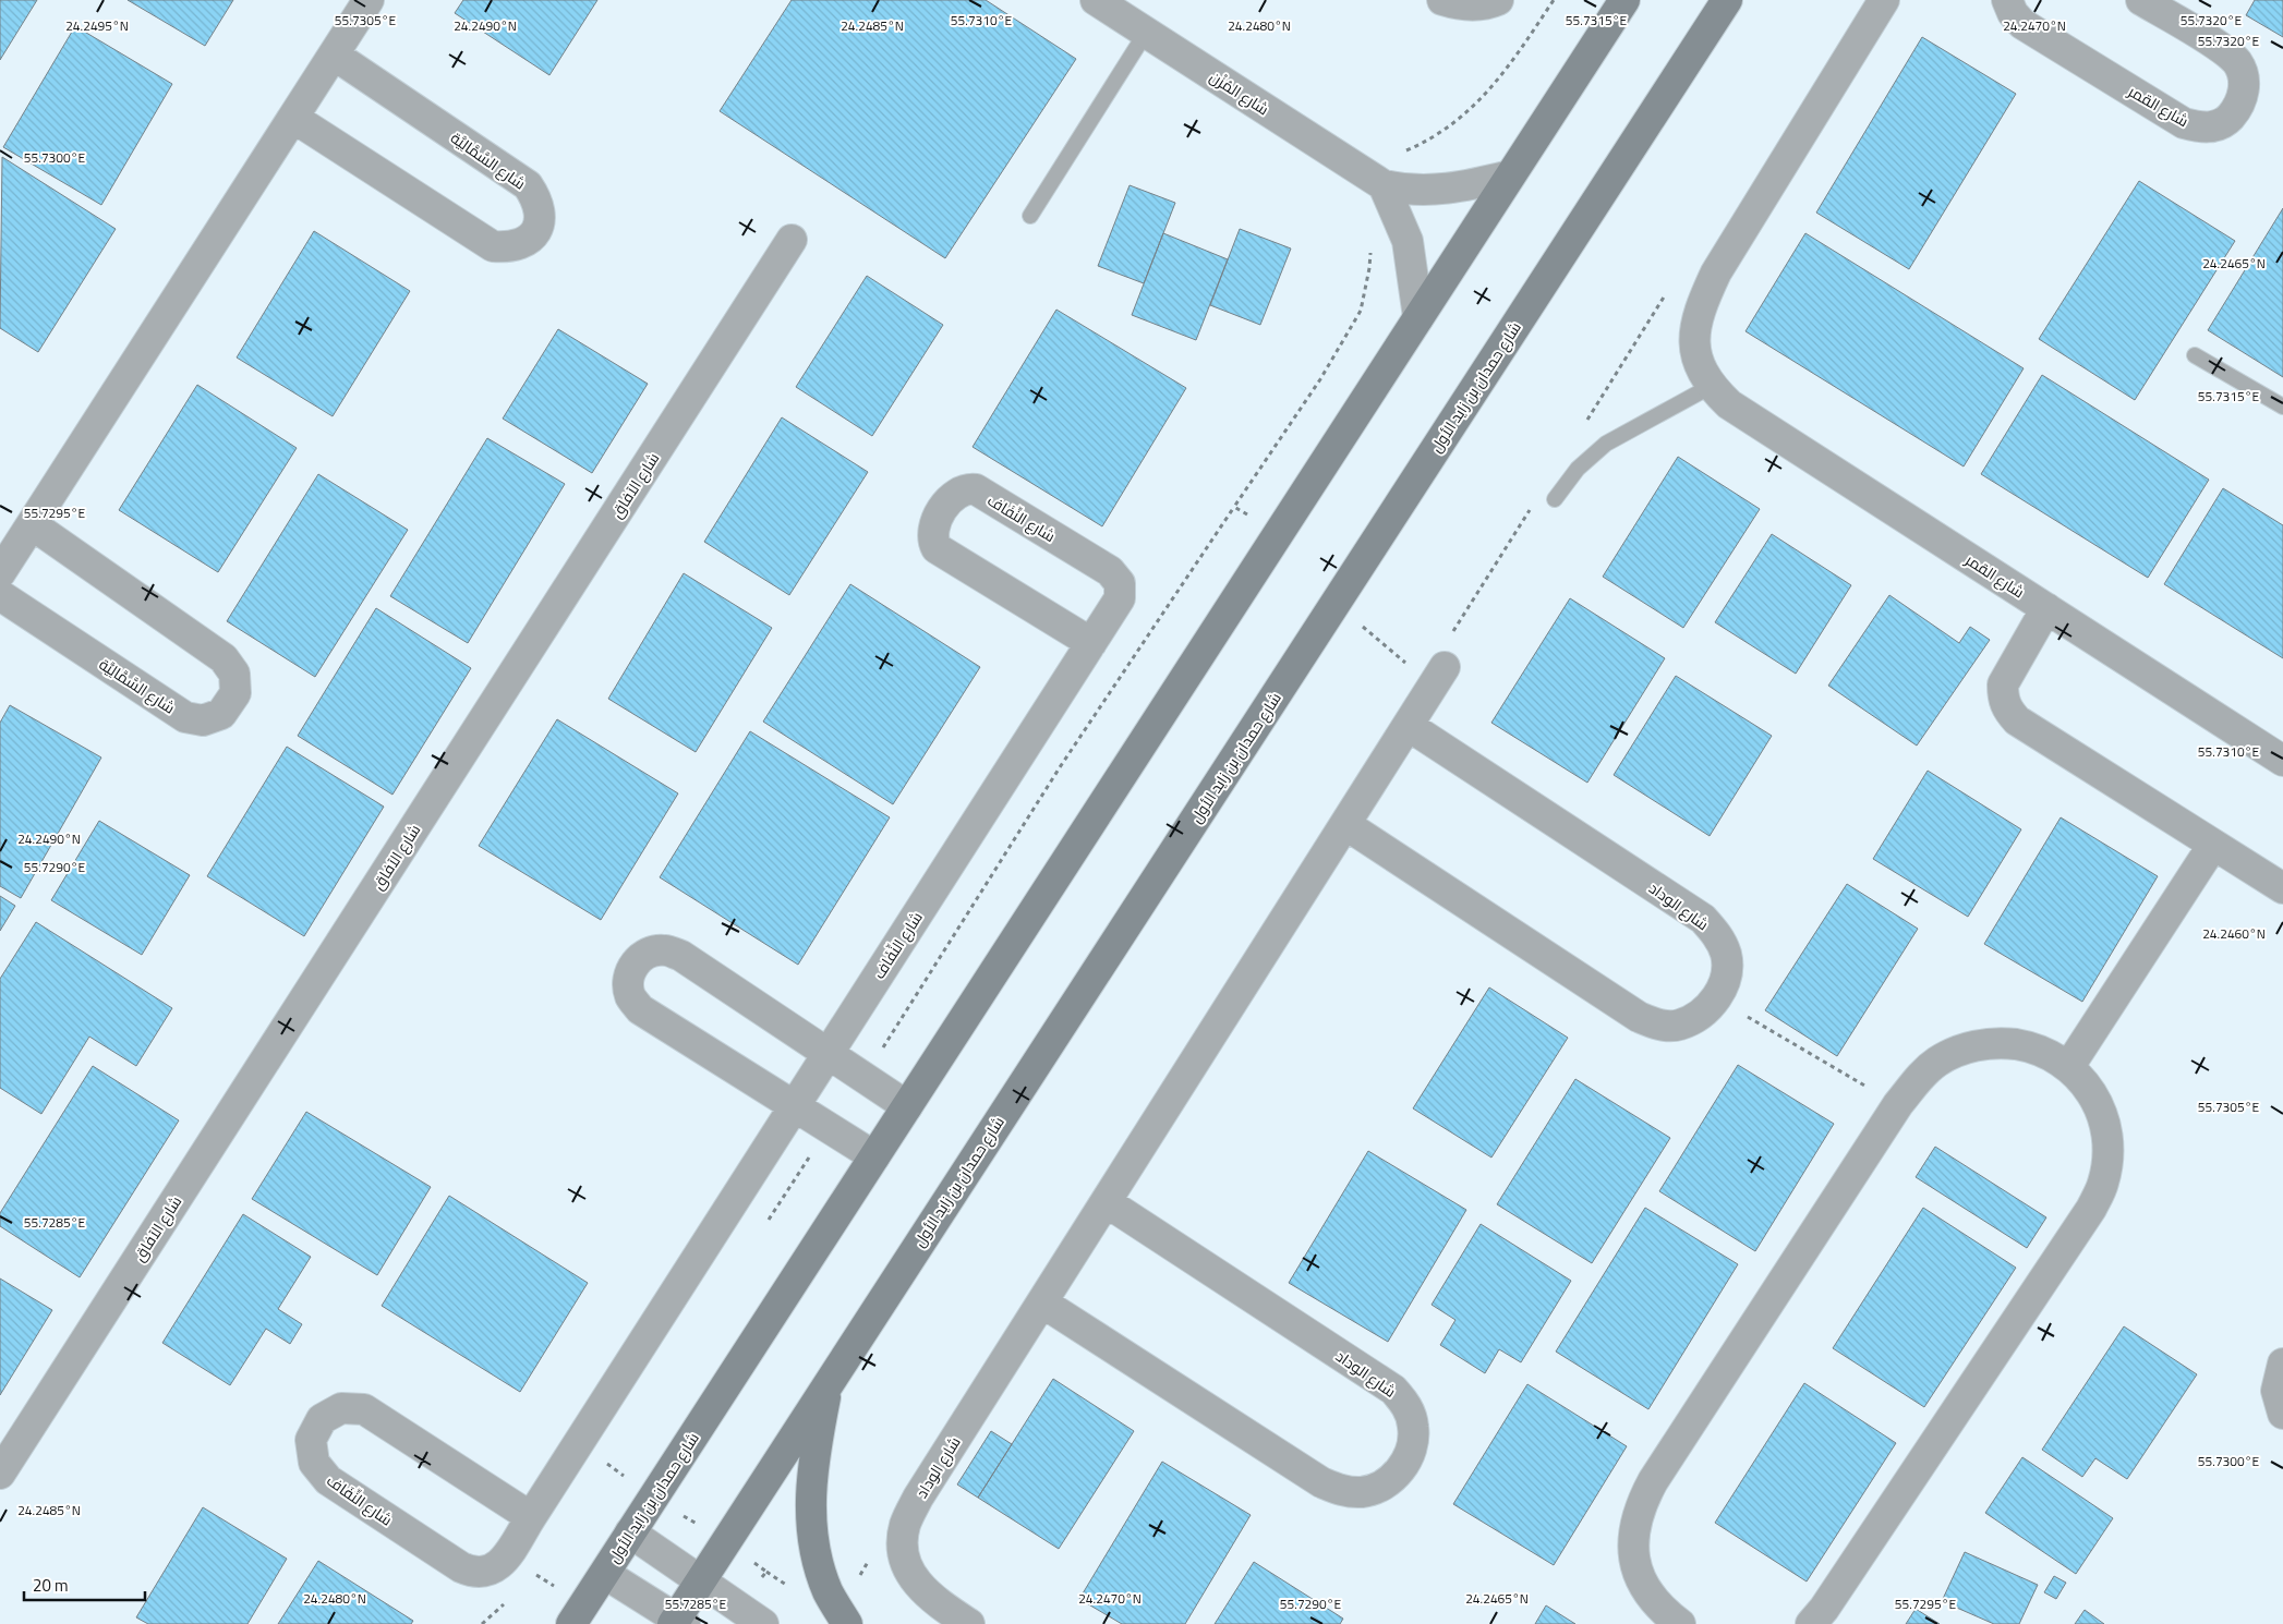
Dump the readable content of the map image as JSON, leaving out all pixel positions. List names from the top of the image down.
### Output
{
  "streets": {
    "main road": ["شارع حمدان بن زايد الأول"],
    "street": [
      "شارع المُزْن",
      "شارع القمر",
      "شارع السَّمَّالِيَّة",
      "شارع الآفاق",
      "شارع النِّفَاف",
      "شارع الوداد"
    ]
  },
  "crossings": [
    ["شارع المُزْن", "شارع حمدان بن زايد الأول"]
  ],
  "scale_bar": "20 m",
  "coordinates": [
    "55.7320°E",
    "55.7305°E",
    "55.7315°E",
    "55.7310°E",
    "24.2495°N",
    "24.2490°N",
    "24.2485°N",
    "24.2480°N",
    "24.2470°N",
    "55.7300°E",
    "24.2465°N",
    "55.7295°E",
    "55.7290°E",
    "24.2460°N",
    "55.7285°E"
  ]
}
